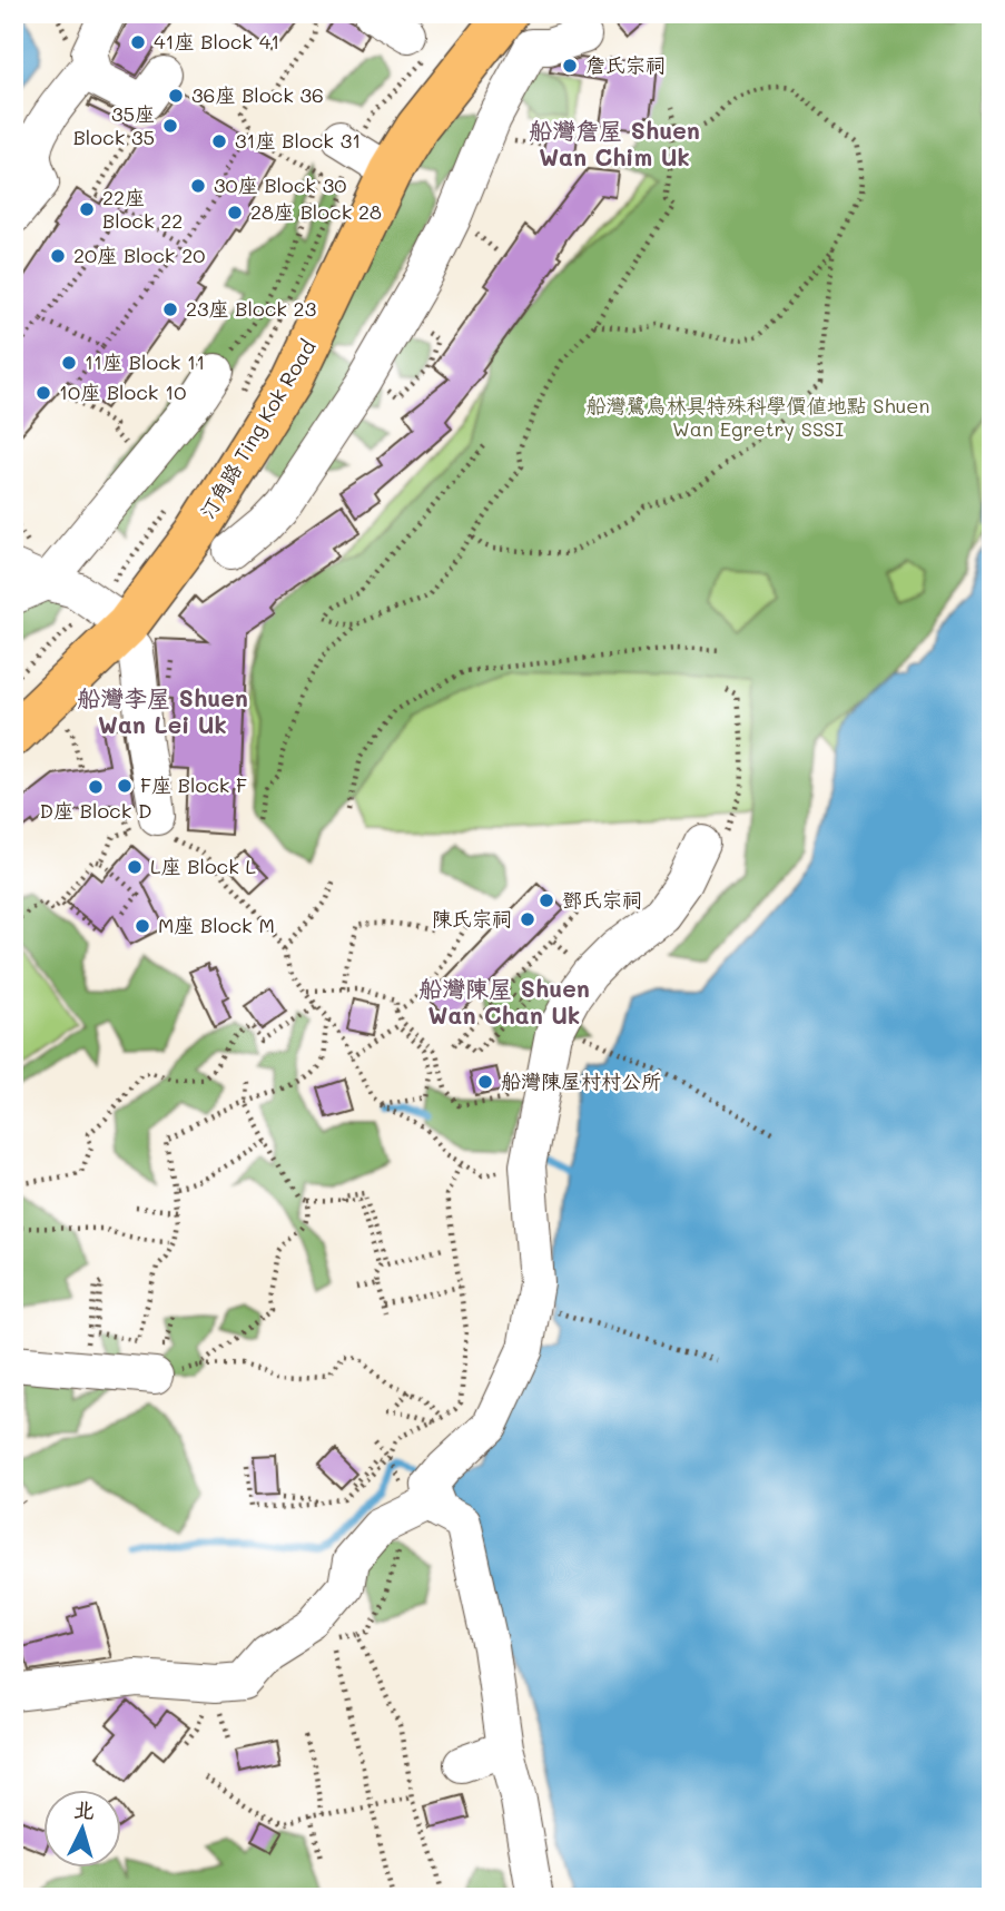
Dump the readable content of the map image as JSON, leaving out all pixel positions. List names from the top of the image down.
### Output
{
  "streets": {
    "main road": ["汀角路 Ting Kok Road"]
  },
  "districts": ["船灣詹屋 Shuen Wan Chim Uk", "船灣李屋 Shuen Wan Lei Uk", "船灣陳屋 Shuen Wan Chan Uk"],
  "parks": ["船灣鷺鳥林具特殊科學價值地點 Shuen Wan Egretry SSSI"],
  "places": [
    "41座 Block 41",
    "詹氏宗祠",
    "36座 Block 36",
    "35座 Block 35",
    "31座 Block 31",
    "30座 Block 30",
    "22座 Block 22",
    "28座 Block 28",
    "20座 Block 20",
    "23座 Block 23",
    "11座 Block 11",
    "10座 Block 10",
    "F座 Block F",
    "D座 Block D",
    "L座 Block L",
    "鄧氏宗祠",
    "陳氏宗祠",
    "M座 Block M",
    "船灣陳屋村村公所"
  ],
  "north": "top"
}
